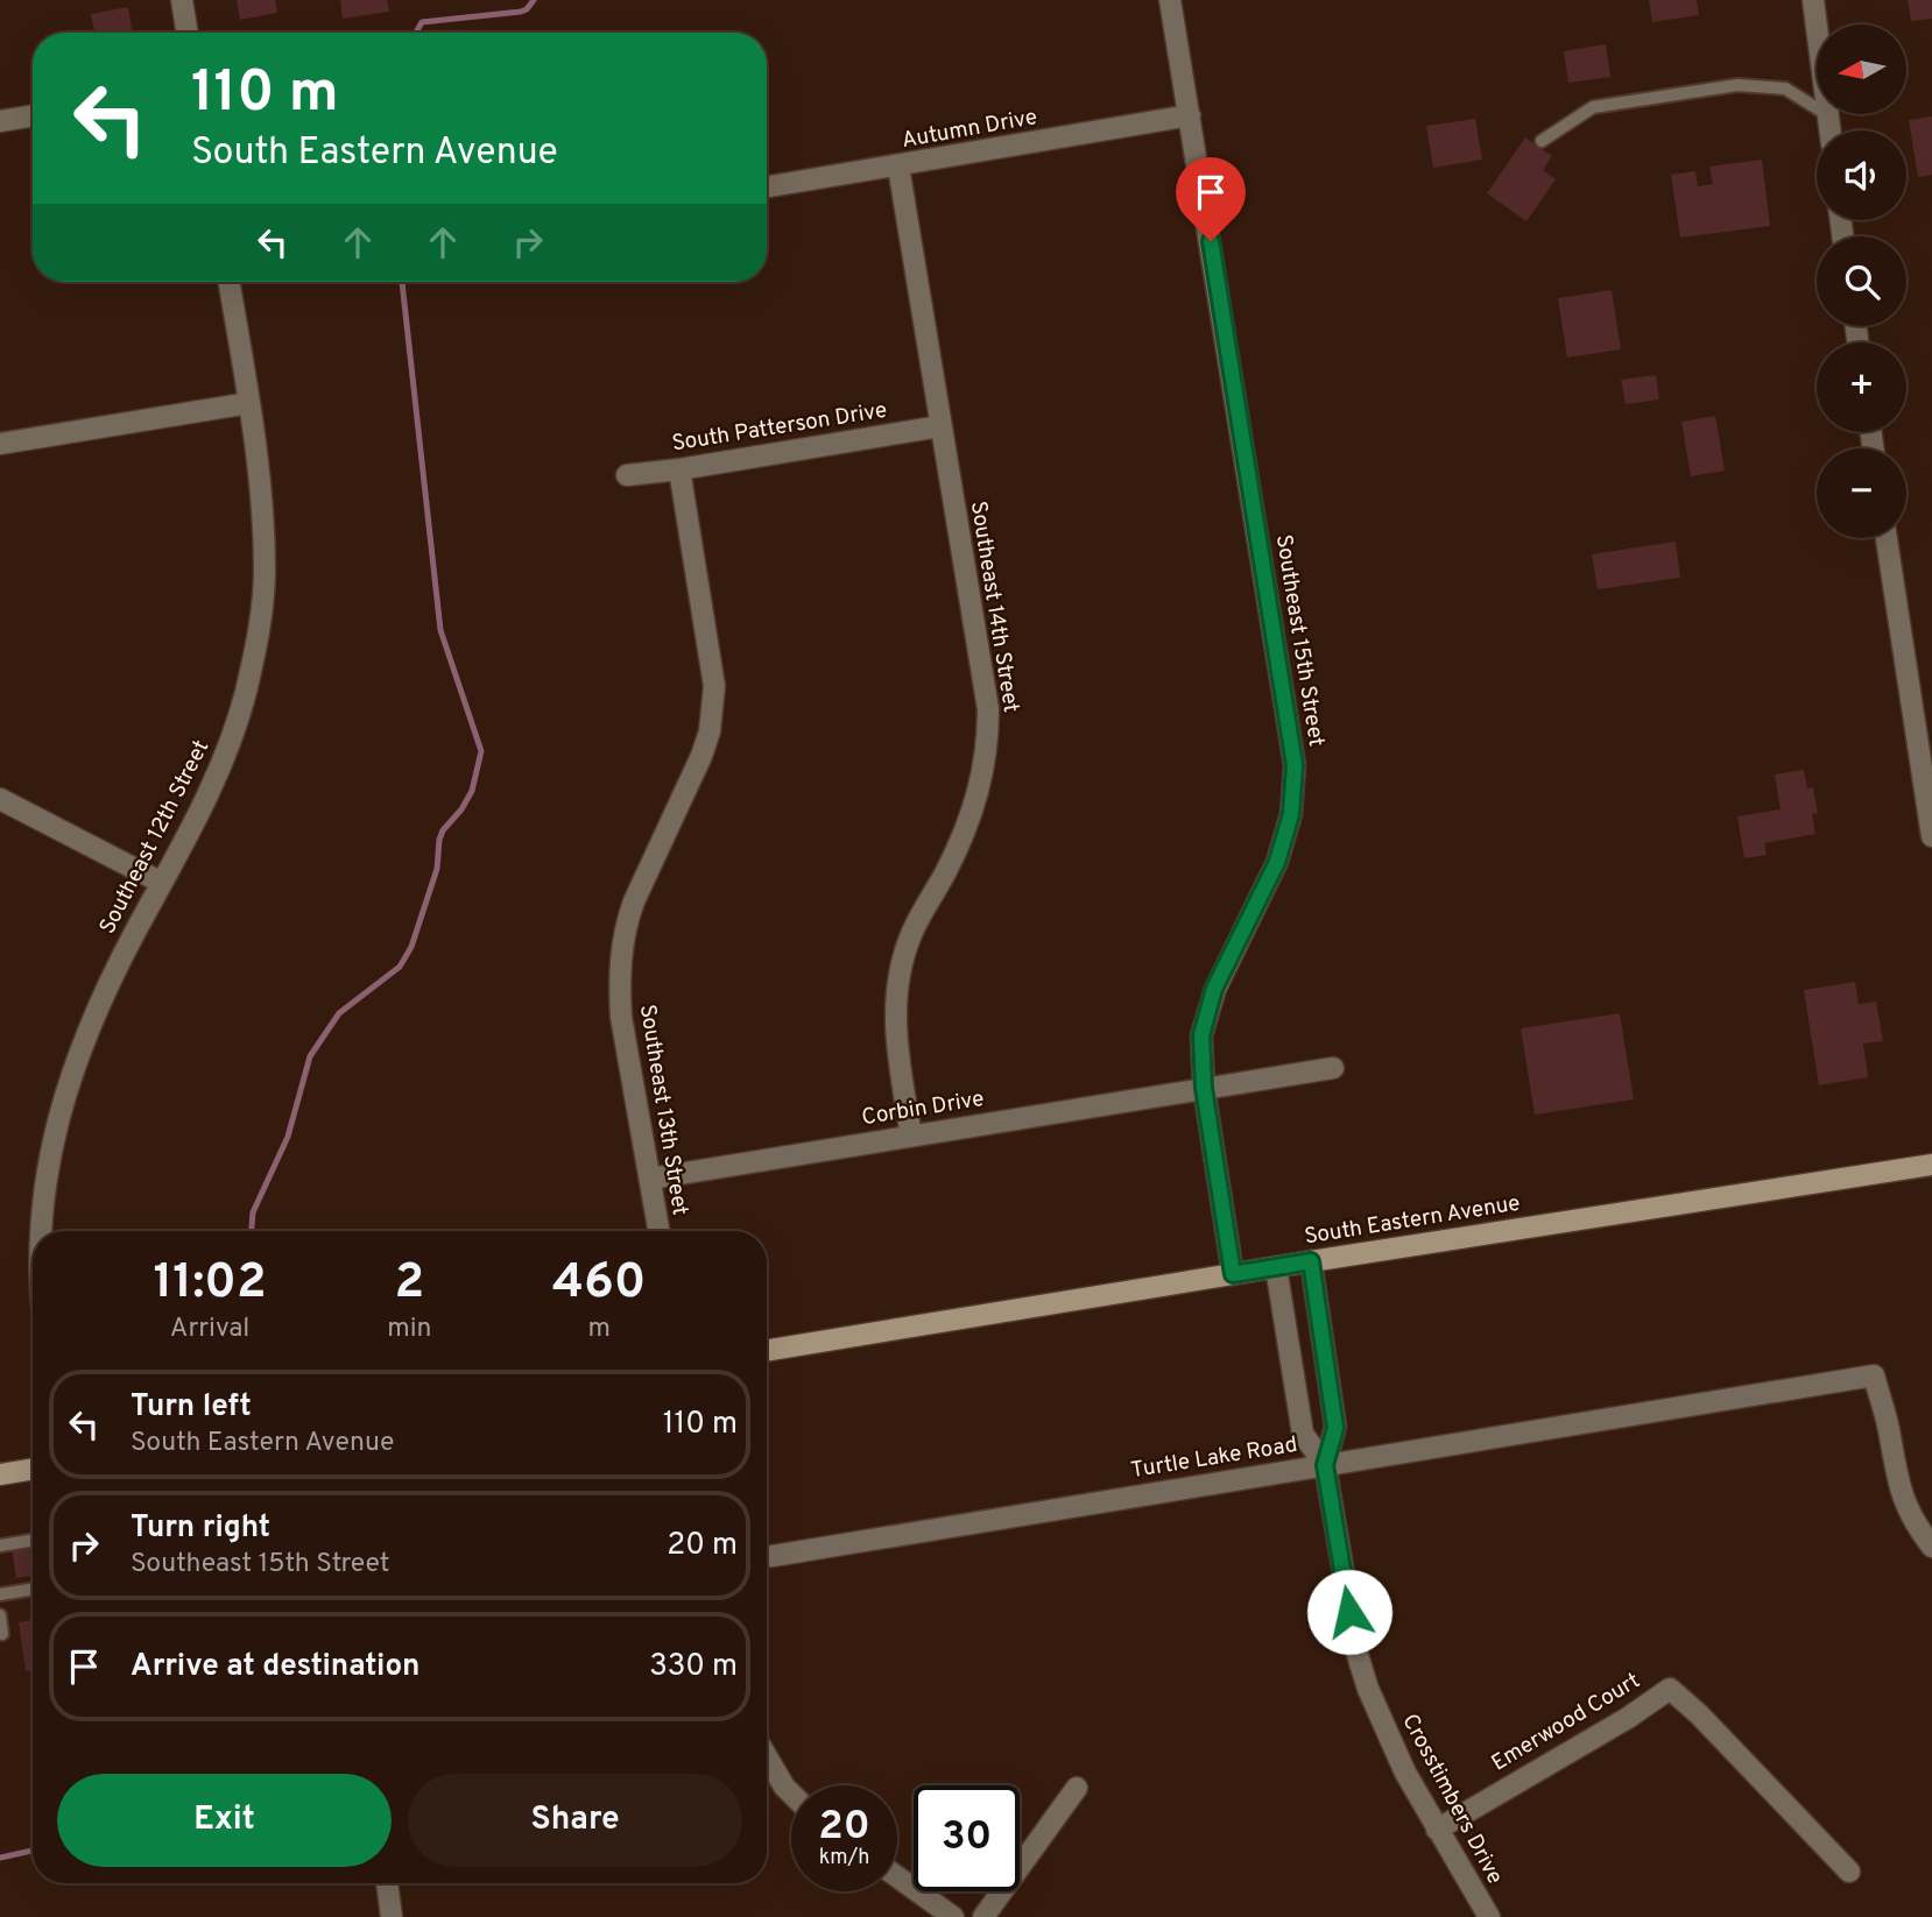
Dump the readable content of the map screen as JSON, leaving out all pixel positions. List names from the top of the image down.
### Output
{
  "streets": {
    "main road": ["South Eastern Avenue"],
    "street": [
      "Autumn Drive",
      "South Patterson Drive",
      "Southeast 14th Street",
      "Southeast 15th Street",
      "Southeast 12th Street",
      "Corbin Drive",
      "Southeast 13th Street",
      "Turtle Lake Road",
      "Emerwood Court",
      "Crosstimbers Drive"
    ]
  },
  "crossings": [
    ["Autumn Drive", "Southeast 14th Street"],
    ["Autumn Drive", "Southeast 15th Street"],
    ["South Patterson Drive", "Southeast 14th Street"],
    ["South Patterson Drive", "Southeast 13th Street"],
    ["Southeast 14th Street", "Corbin Drive"],
    ["Southeast 15th Street", "Corbin Drive"],
    ["Southeast 15th Street", "South Eastern Avenue"],
    ["Corbin Drive", "Southeast 13th Street"],
    ["South Eastern Avenue", "Crosstimbers Drive"],
    ["Turtle Lake Road", "Crosstimbers Drive"],
    ["Emerwood Court", "Crosstimbers Drive"]
  ],
  "north": "left",
  "page": {
    "map_buttons": ["+", "−"],
    "turn": ["110 m", "South Eastern Avenue"],
    "eta": [
      "11:02",
      "Arrival",
      "2",
      "min",
      "460",
      "m"
    ],
    "list": [
      {
        "name": "Turn left",
        "note": "South Eastern Avenue",
        "value": "110 m"
      },
      {
        "name": "Turn right",
        "note": "Southeast 15th Street",
        "value": "20 m"
      },
      {
        "name": "Arrive at destination",
        "value": "330 m"
      }
    ],
    "buttons": ["Exit", "Share"],
    "speed": "20 km/h",
    "limit": "30"
  }
}
